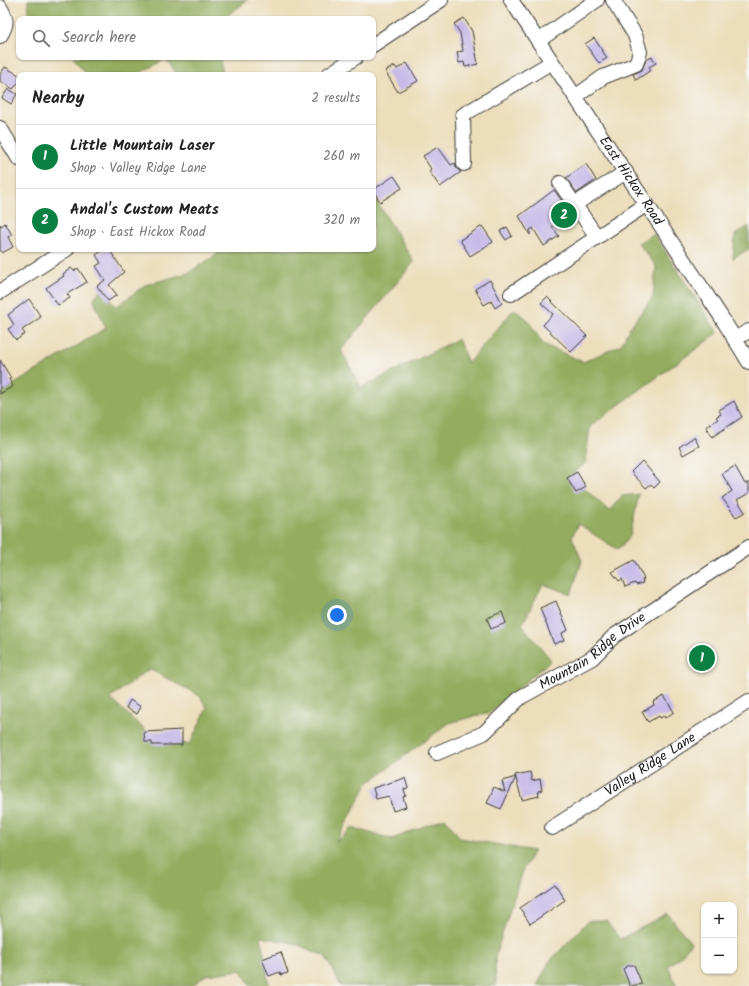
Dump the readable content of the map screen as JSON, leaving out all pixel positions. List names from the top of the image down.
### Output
{
  "streets": {
    "street": ["East Hickox Road", "Mountain Ridge Drive", "Valley Ridge Lane"]
  },
  "page": {
    "search": "Search here",
    "heading": ["Nearby", "2 results"],
    "list": [
      {
        "mark": "1",
        "name": "Little Mountain Laser",
        "note": "Shop · Valley Ridge Lane",
        "value": "260 m"
      },
      {
        "mark": "2",
        "name": "Andal's Custom Meats",
        "note": "Shop · East Hickox Road",
        "value": "320 m"
      }
    ],
    "pins": ["2", "1"],
    "map_buttons": ["+", "−"]
  }
}
